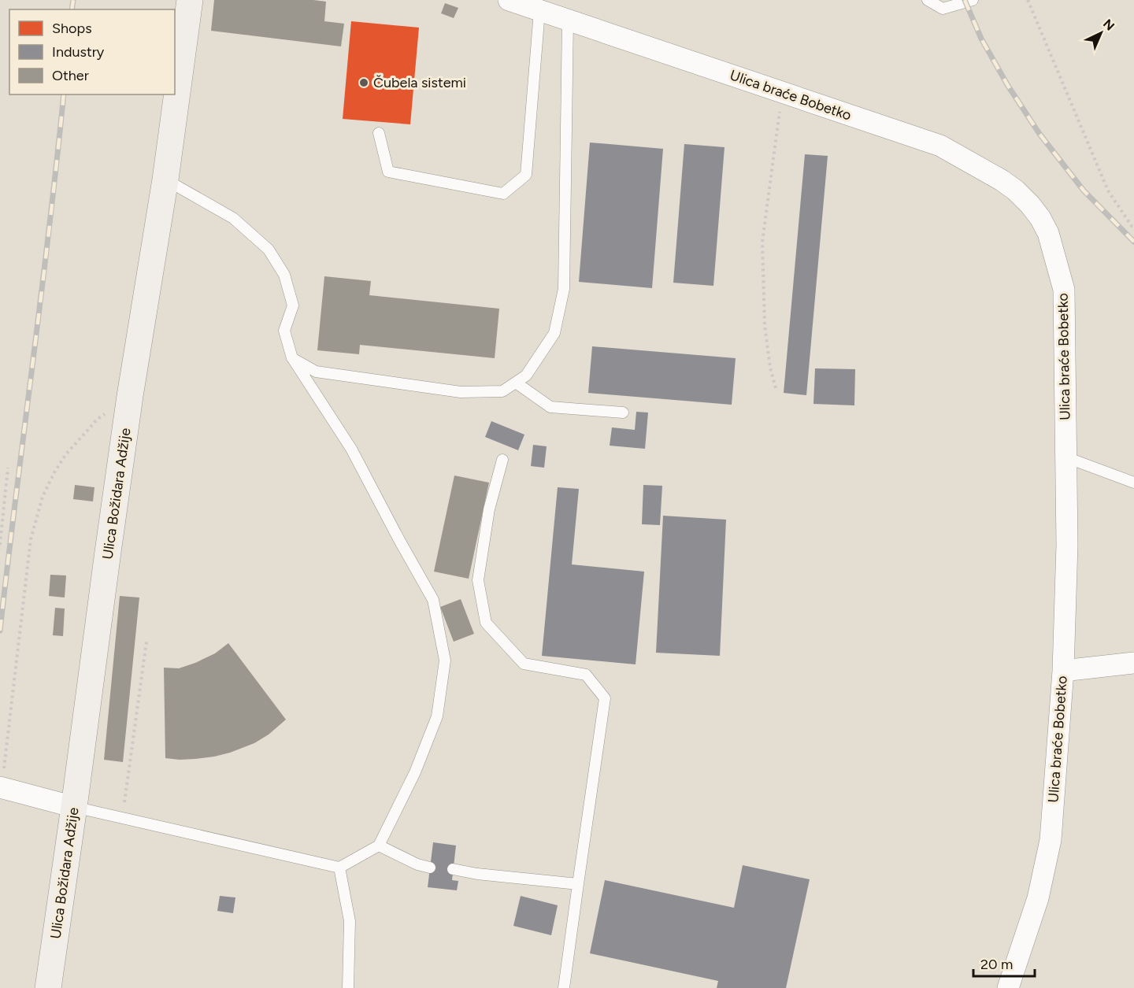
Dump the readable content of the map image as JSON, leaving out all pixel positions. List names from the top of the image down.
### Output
{
  "streets": {
    "main road": ["Ulica Božidara Adžije"],
    "street": ["Ulica braće Bobetko"]
  },
  "places": ["Čubela sistemi"],
  "legend": ["Shops", "Industry", "Other"],
  "scale_bar": "20 m",
  "north": "top right"
}
